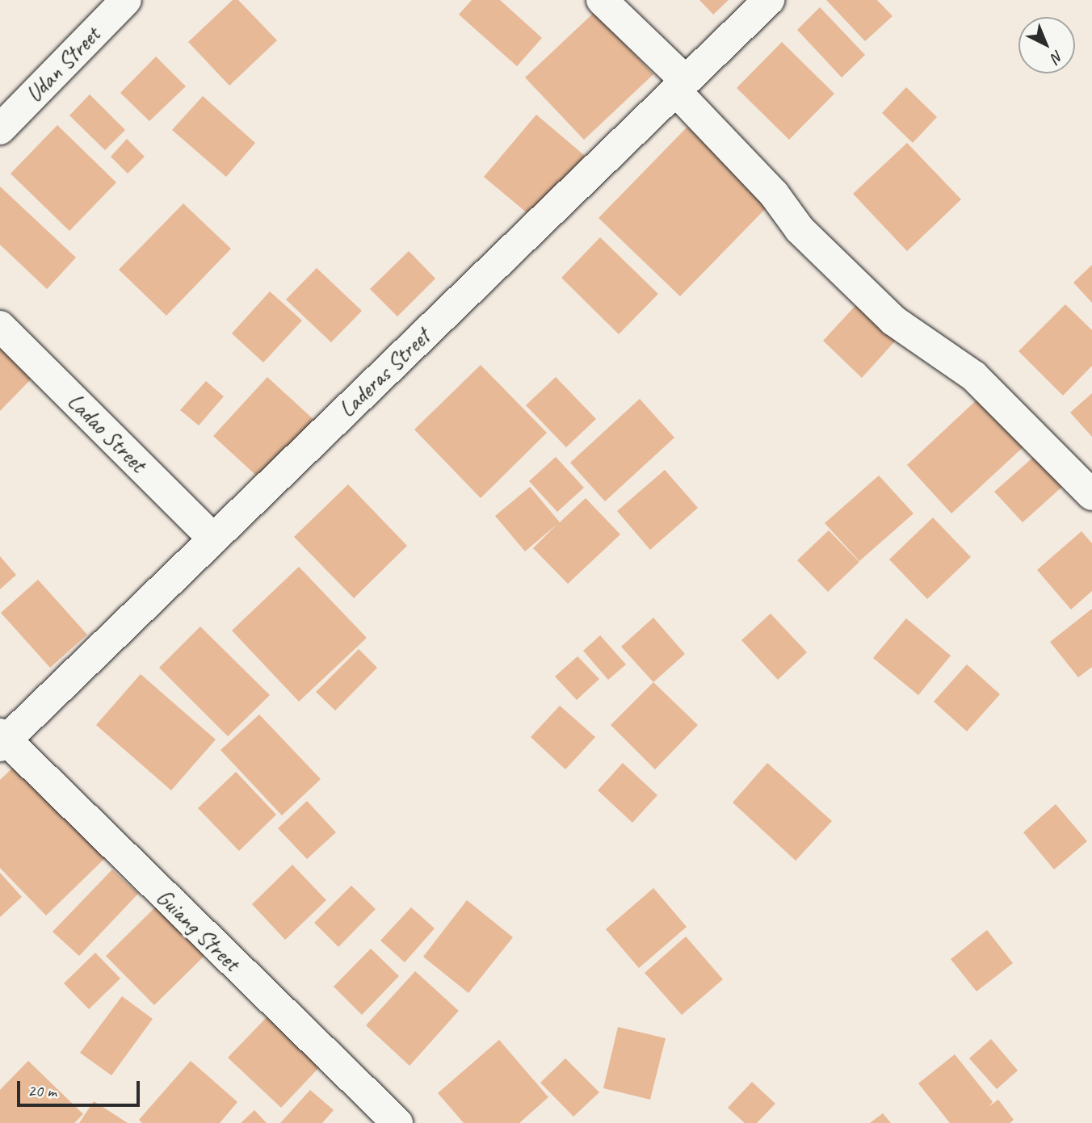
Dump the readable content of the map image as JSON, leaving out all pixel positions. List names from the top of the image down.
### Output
{
  "streets": {
    "street": [
      "Udan Street",
      "Laderas Street",
      "Ladao Street",
      "Guiang Street"
    ]
  },
  "crossings": [
    ["Laderas Street", "Ladao Street"],
    ["Laderas Street", "Guiang Street"]
  ],
  "scale_bar": "20 m",
  "north": "bottom right"
}
